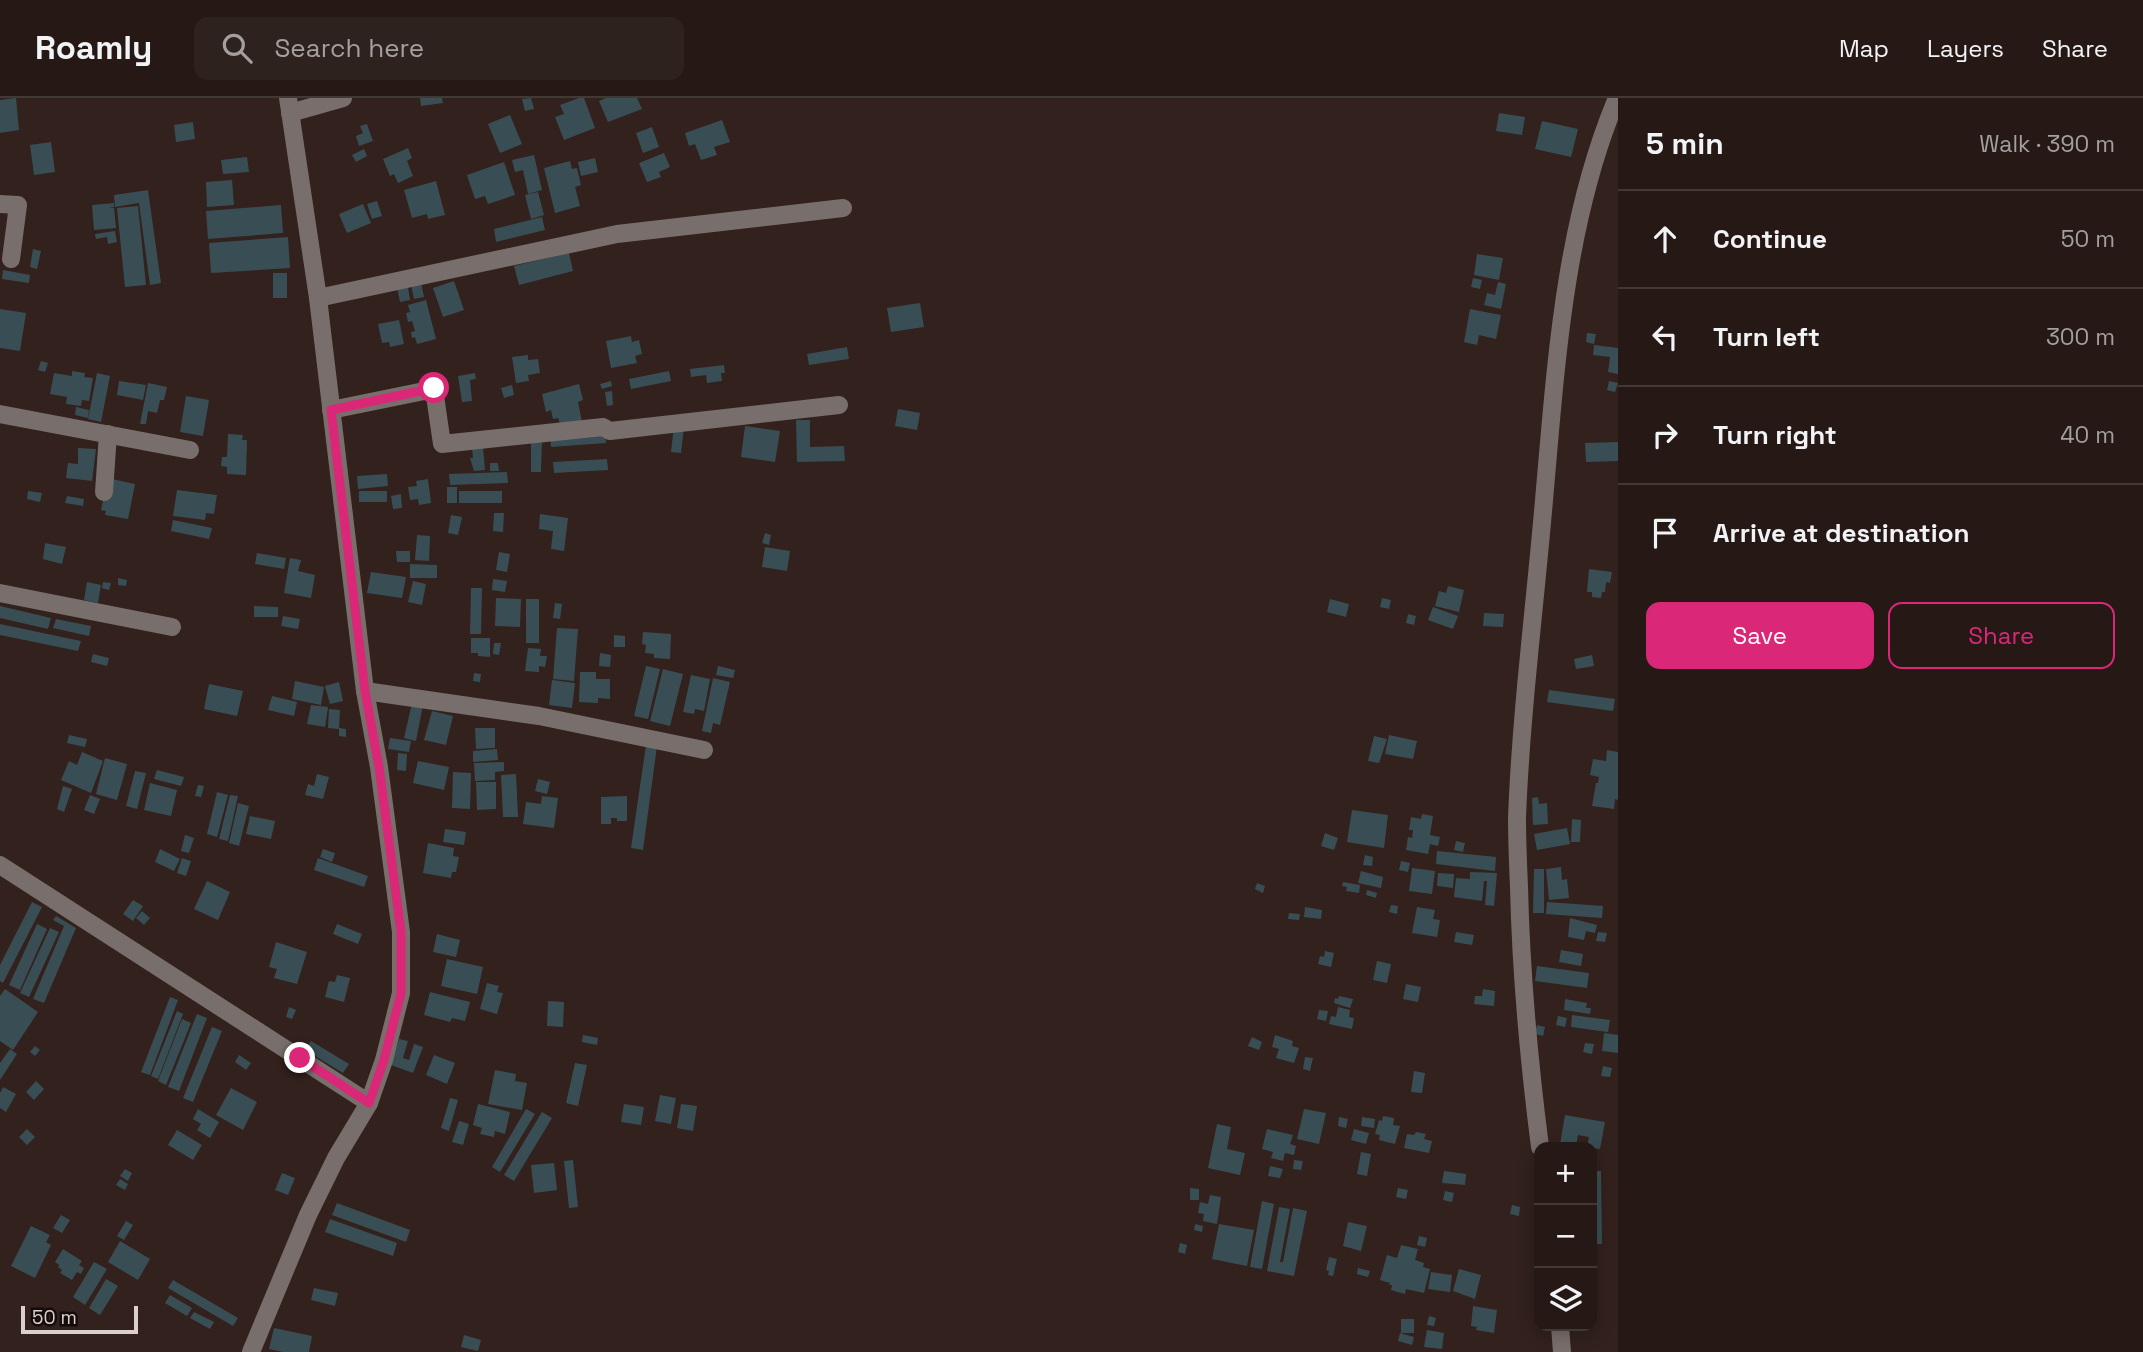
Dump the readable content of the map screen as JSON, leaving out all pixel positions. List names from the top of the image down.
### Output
{
  "scale_bar": "50 m",
  "page": {
    "header": "Roamly",
    "search": "Search here",
    "nav": ["Map", "Layers", "Share"],
    "heading": ["5 min", "Walk · 390 m"],
    "list": [
      ["Continue", "50 m"],
      ["Turn left", "300 m"],
      ["Turn right", "40 m"],
      "Arrive at destination"
    ],
    "buttons": ["Save", "Share"],
    "map_buttons": ["+", "−"],
    "scale": "50 m"
  }
}
